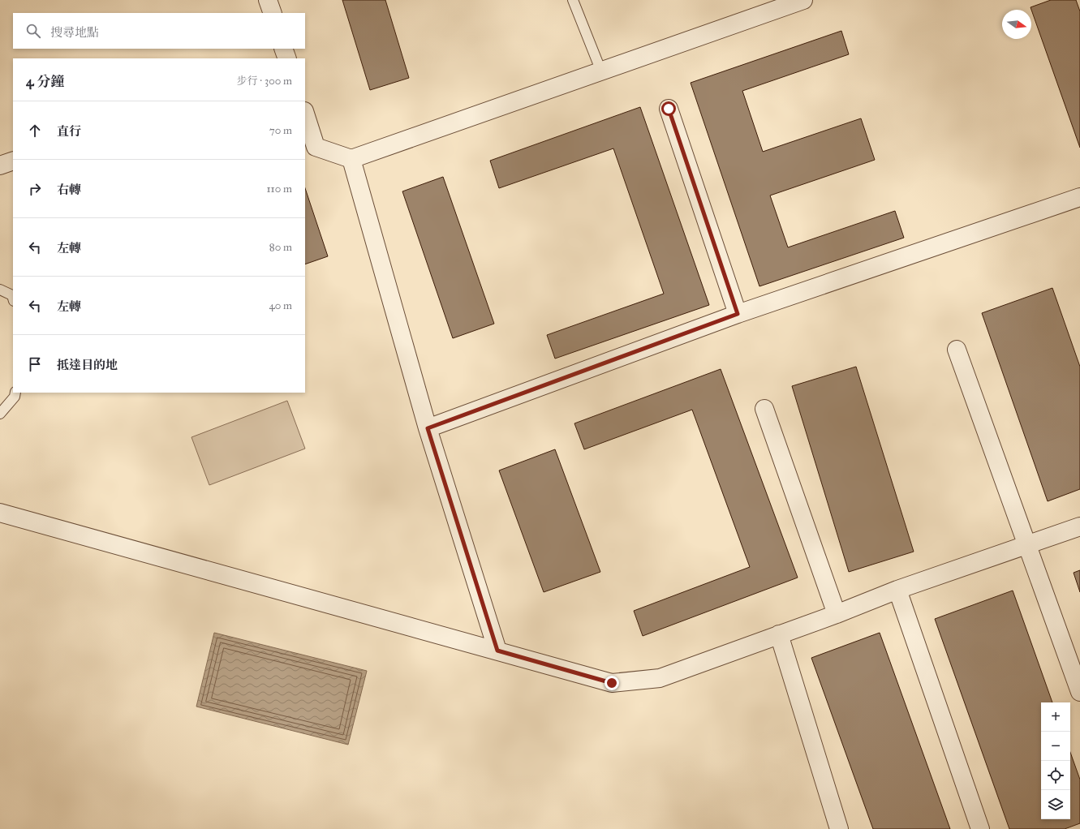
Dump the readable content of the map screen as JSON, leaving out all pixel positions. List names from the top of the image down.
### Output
{
  "north": "right",
  "page": {
    "search": "搜尋地點",
    "heading": ["4 分鐘", "步行 · 300 m"],
    "list": [
      ["直行", "70 m"],
      ["右轉", "110 m"],
      ["左轉", "80 m"],
      ["左轉", "40 m"],
      "抵達目的地"
    ],
    "map_buttons": ["+", "−"]
  }
}
